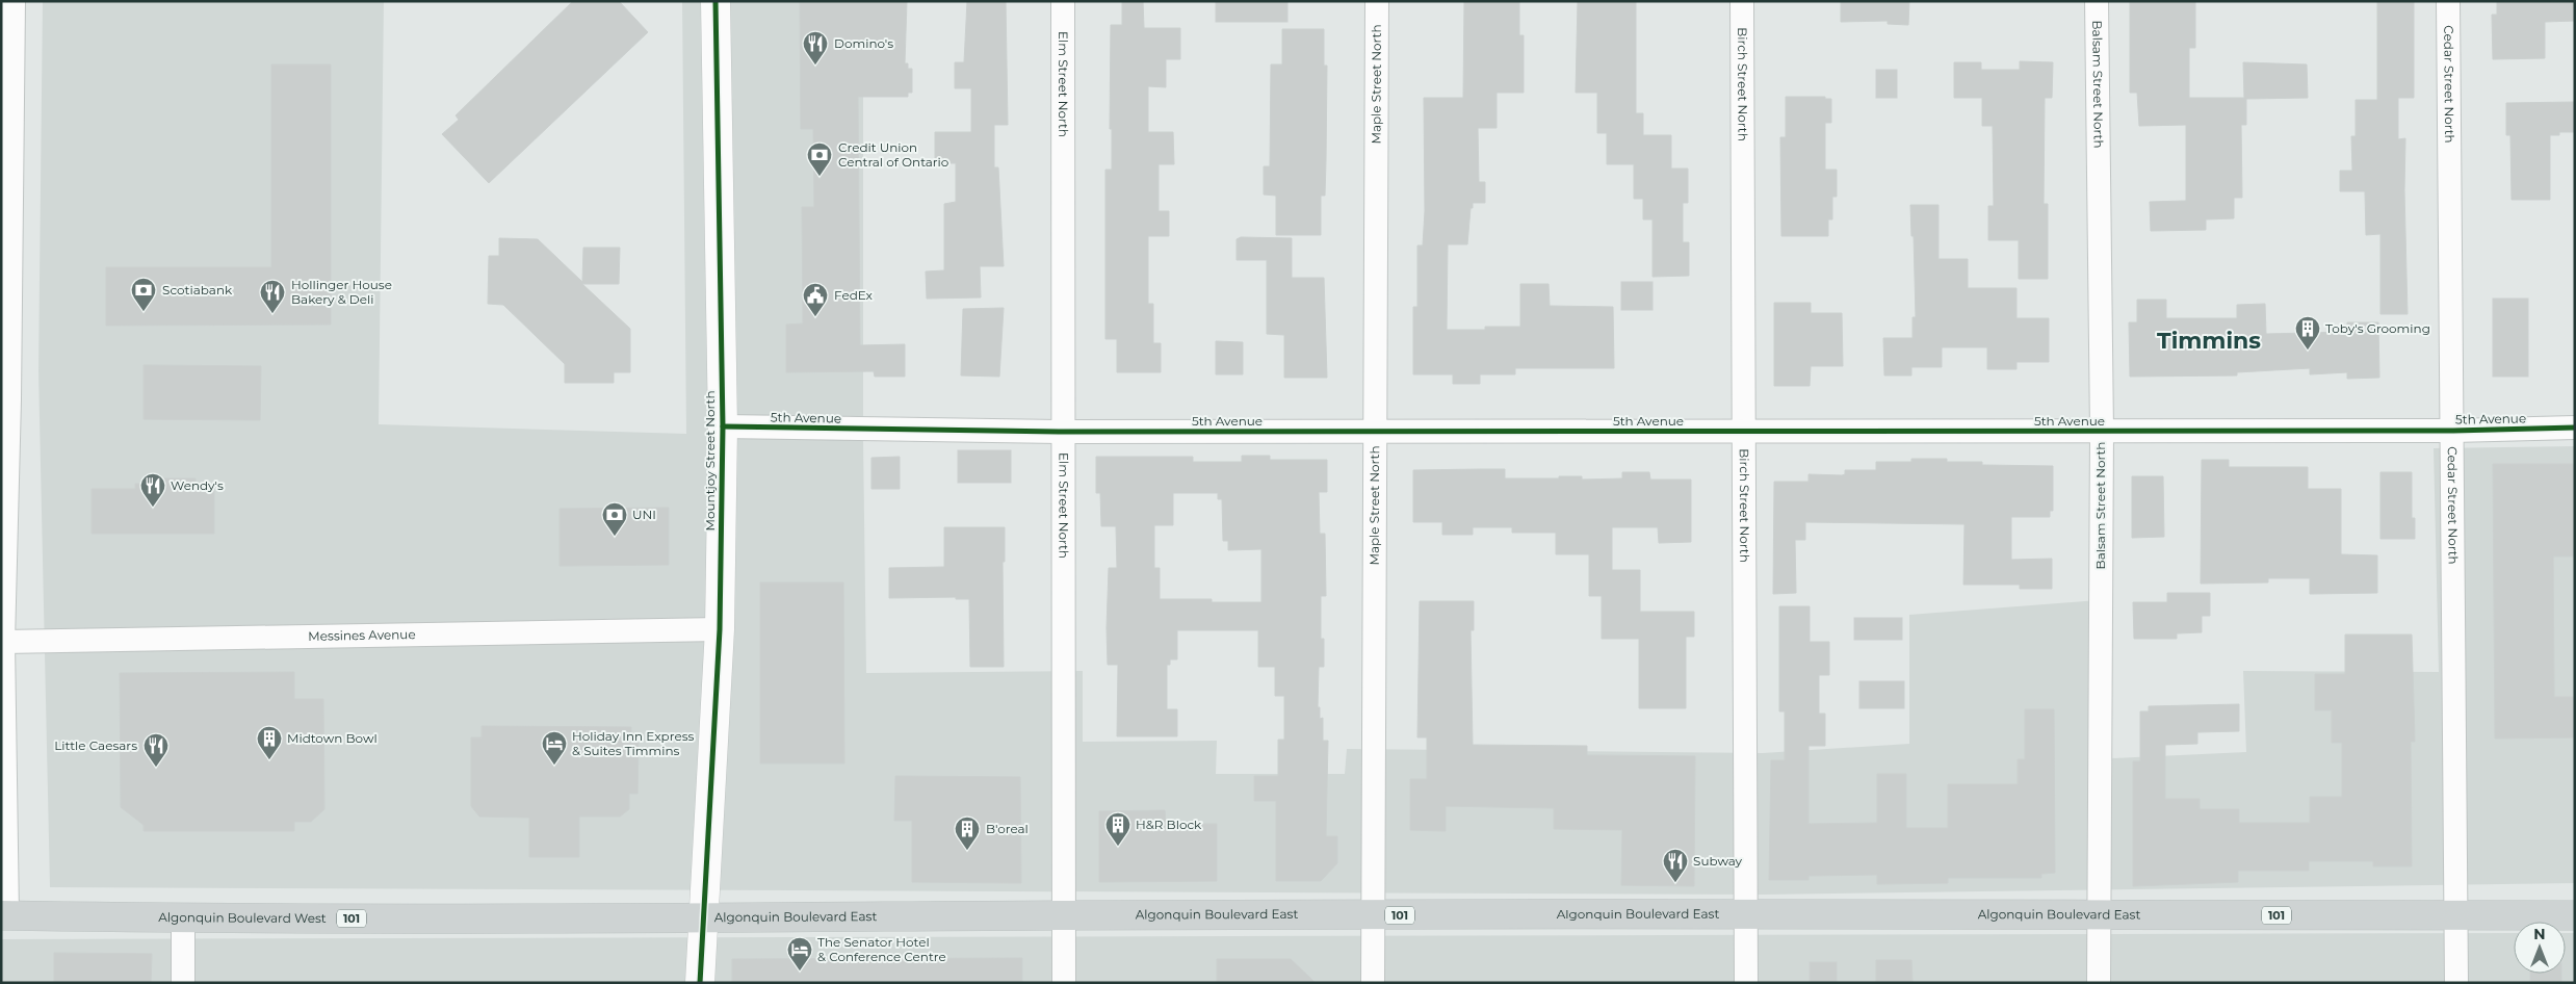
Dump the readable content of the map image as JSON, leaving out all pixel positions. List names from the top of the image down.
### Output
{
  "streets": {
    "main road": ["Algonquin Boulevard East", "101", "Algonquin Boulevard West"],
    "street": [
      "Elm Street North",
      "Maple Street North",
      "Birch Street North",
      "Balsam Street North",
      "Cedar Street North",
      "5th Avenue",
      "Mountjoy Street North",
      "Messines Avenue"
    ]
  },
  "crossings": [
    ["Elm Street North", "5th Avenue"],
    ["Elm Street North", "Algonquin Boulevard East"],
    ["Maple Street North", "5th Avenue"],
    ["Maple Street North", "Algonquin Boulevard East"],
    ["Birch Street North", "5th Avenue"],
    ["Birch Street North", "Algonquin Boulevard East"],
    ["Balsam Street North", "5th Avenue"],
    ["Balsam Street North", "Algonquin Boulevard East"],
    ["Cedar Street North", "5th Avenue"],
    ["Cedar Street North", "Algonquin Boulevard East"],
    ["5th Avenue", "Mountjoy Street North"],
    ["Mountjoy Street North", "Messines Avenue"],
    ["Mountjoy Street North", "Algonquin Boulevard East"],
    ["Mountjoy Street North", "Algonquin Boulevard West"],
    ["Algonquin Boulevard East", "Algonquin Boulevard West"]
  ],
  "districts": ["Timmins"],
  "places": {
    "restaurant": [
      "Domino's",
      "Hollinger House Bakery & Deli",
      "Wendy's",
      "Little Caesars",
      "Subway"
    ],
    "bank": ["Credit Union Central of Ontario", "Scotiabank", "UNI"],
    "public building": ["FedEx"],
    "building": [
      "Toby's Grooming",
      "Midtown Bowl",
      "H&R Block",
      "B'oreal"
    ],
    "hotel": ["Holiday Inn Express & Suites Timmins", "The Senator Hotel & Conference Centre"]
  },
  "north": "top"
}
